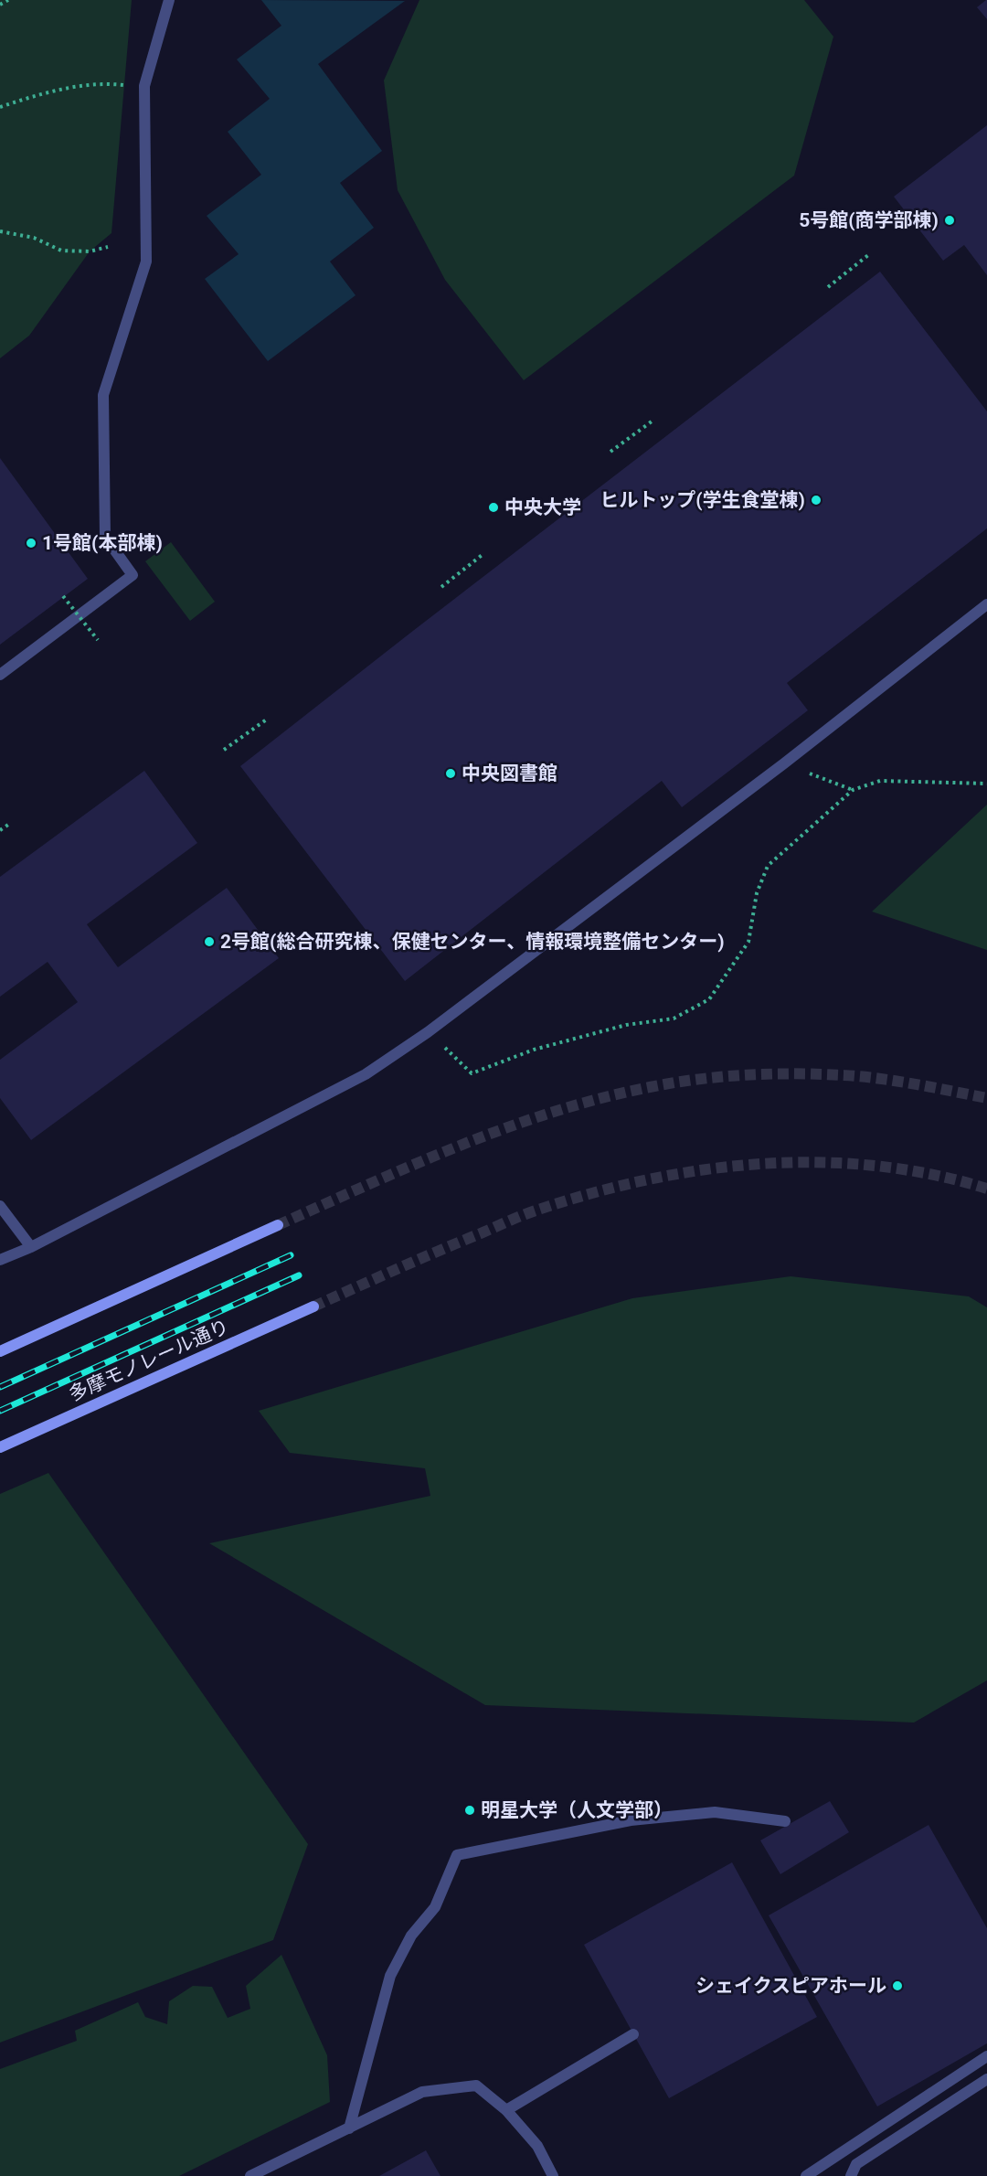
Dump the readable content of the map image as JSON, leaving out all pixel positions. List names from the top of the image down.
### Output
{
  "streets": {
    "main road": ["多摩モノレール通り"]
  },
  "places": [
    "5号館(商学部棟)",
    "ヒルトップ(学生食堂棟)",
    "中央大学",
    "1号館(本部棟)",
    "中央図書館",
    "2号館(総合研究棟、保健センター、情報環境整備センター)",
    "明星大学（人文学部）",
    "シェイクスピアホール"
  ]
}
